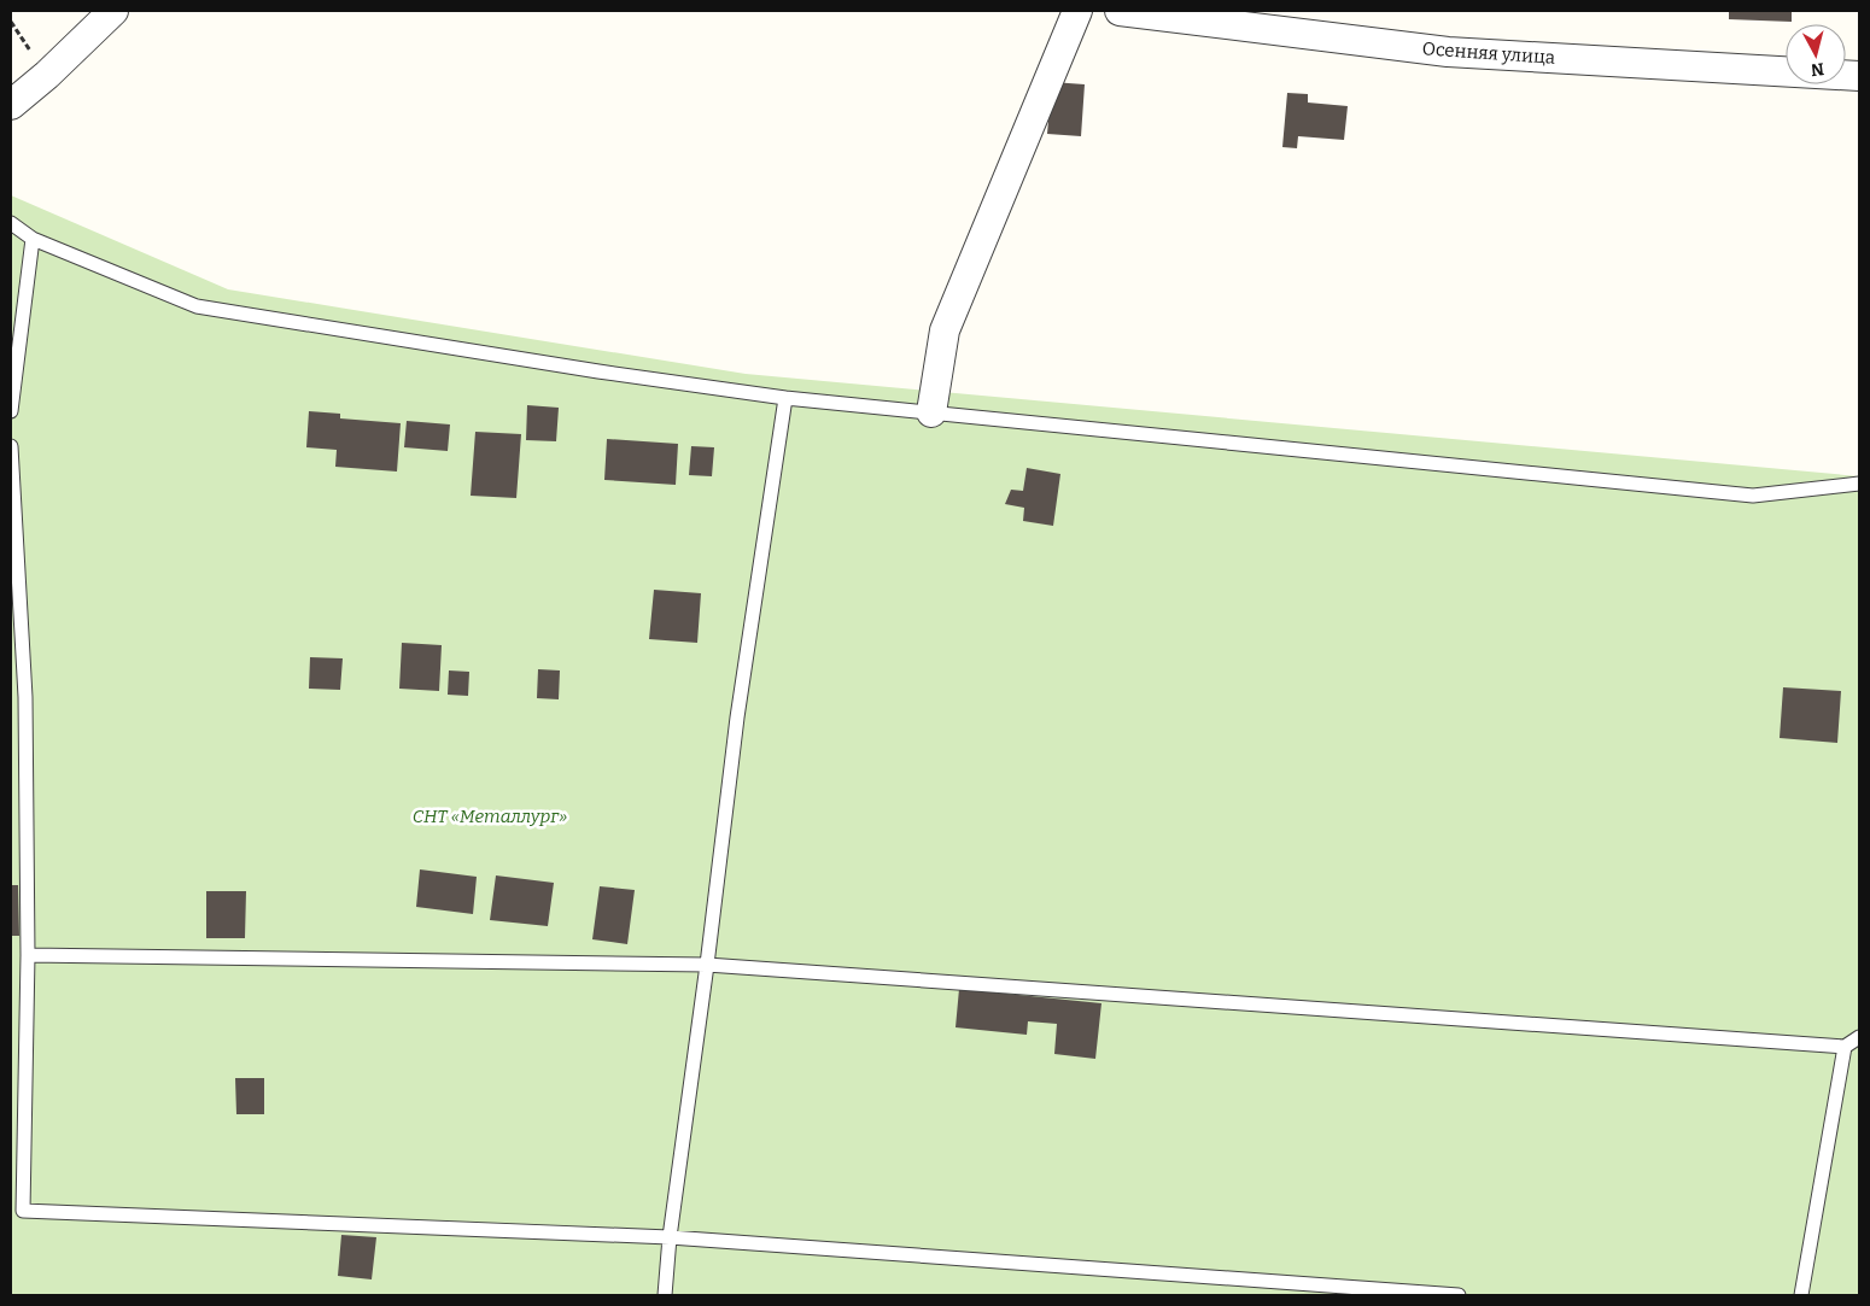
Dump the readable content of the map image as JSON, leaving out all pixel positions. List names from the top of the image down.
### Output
{
  "streets": {
    "street": ["Осенняя улица"]
  },
  "parks": ["СНТ «Металлург»"],
  "north": "bottom"
}
